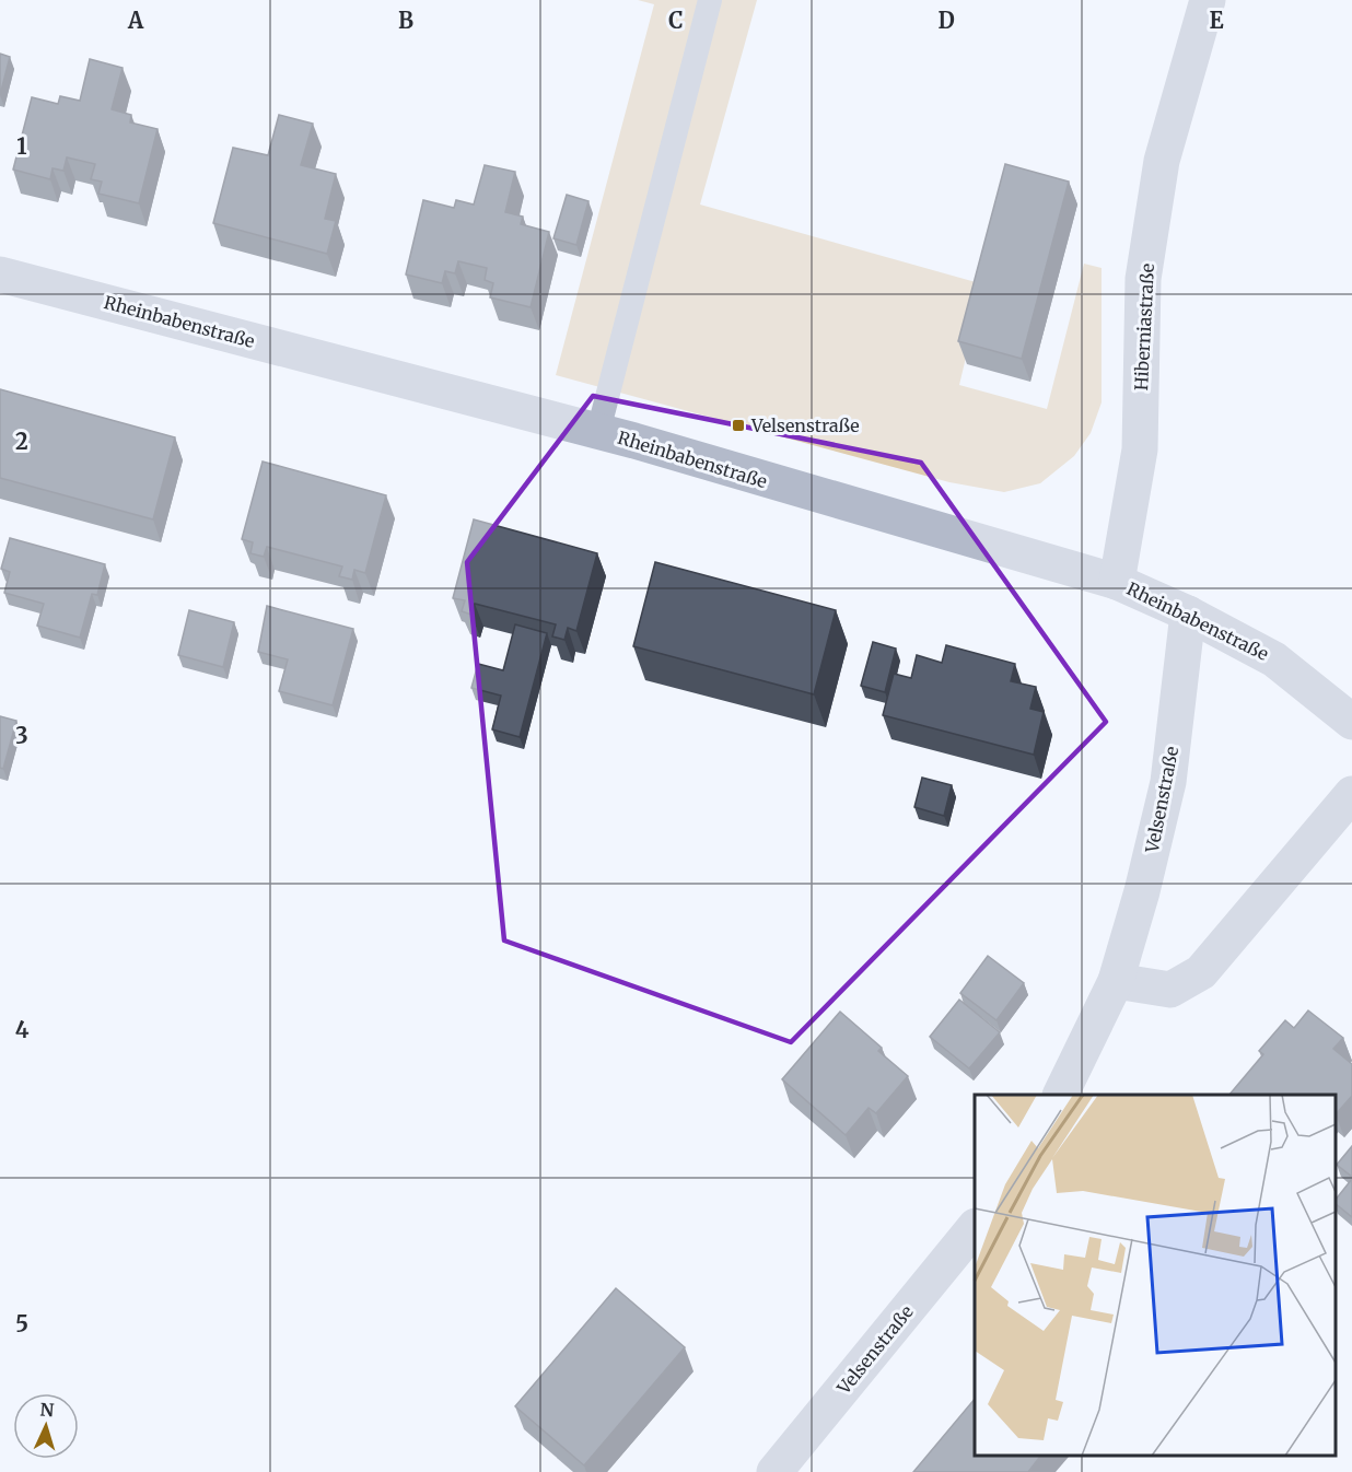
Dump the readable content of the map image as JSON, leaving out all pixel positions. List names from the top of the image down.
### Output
{
  "streets": {
    "street": ["Rheinbabenstraße", "Hiberniastraße", "Velsenstraße"]
  },
  "crossings": [
    ["Rheinbabenstraße", "Hiberniastraße"],
    ["Rheinbabenstraße", "Velsenstraße"]
  ],
  "places": {
    "transit": ["Velsenstraße"]
  },
  "north": "top",
  "grid": {
    "columns": [
      "A",
      "B",
      "C",
      "D",
      "E"
    ],
    "rows": [
      "1",
      "2",
      "3",
      "4",
      "5"
    ]
  }
}
